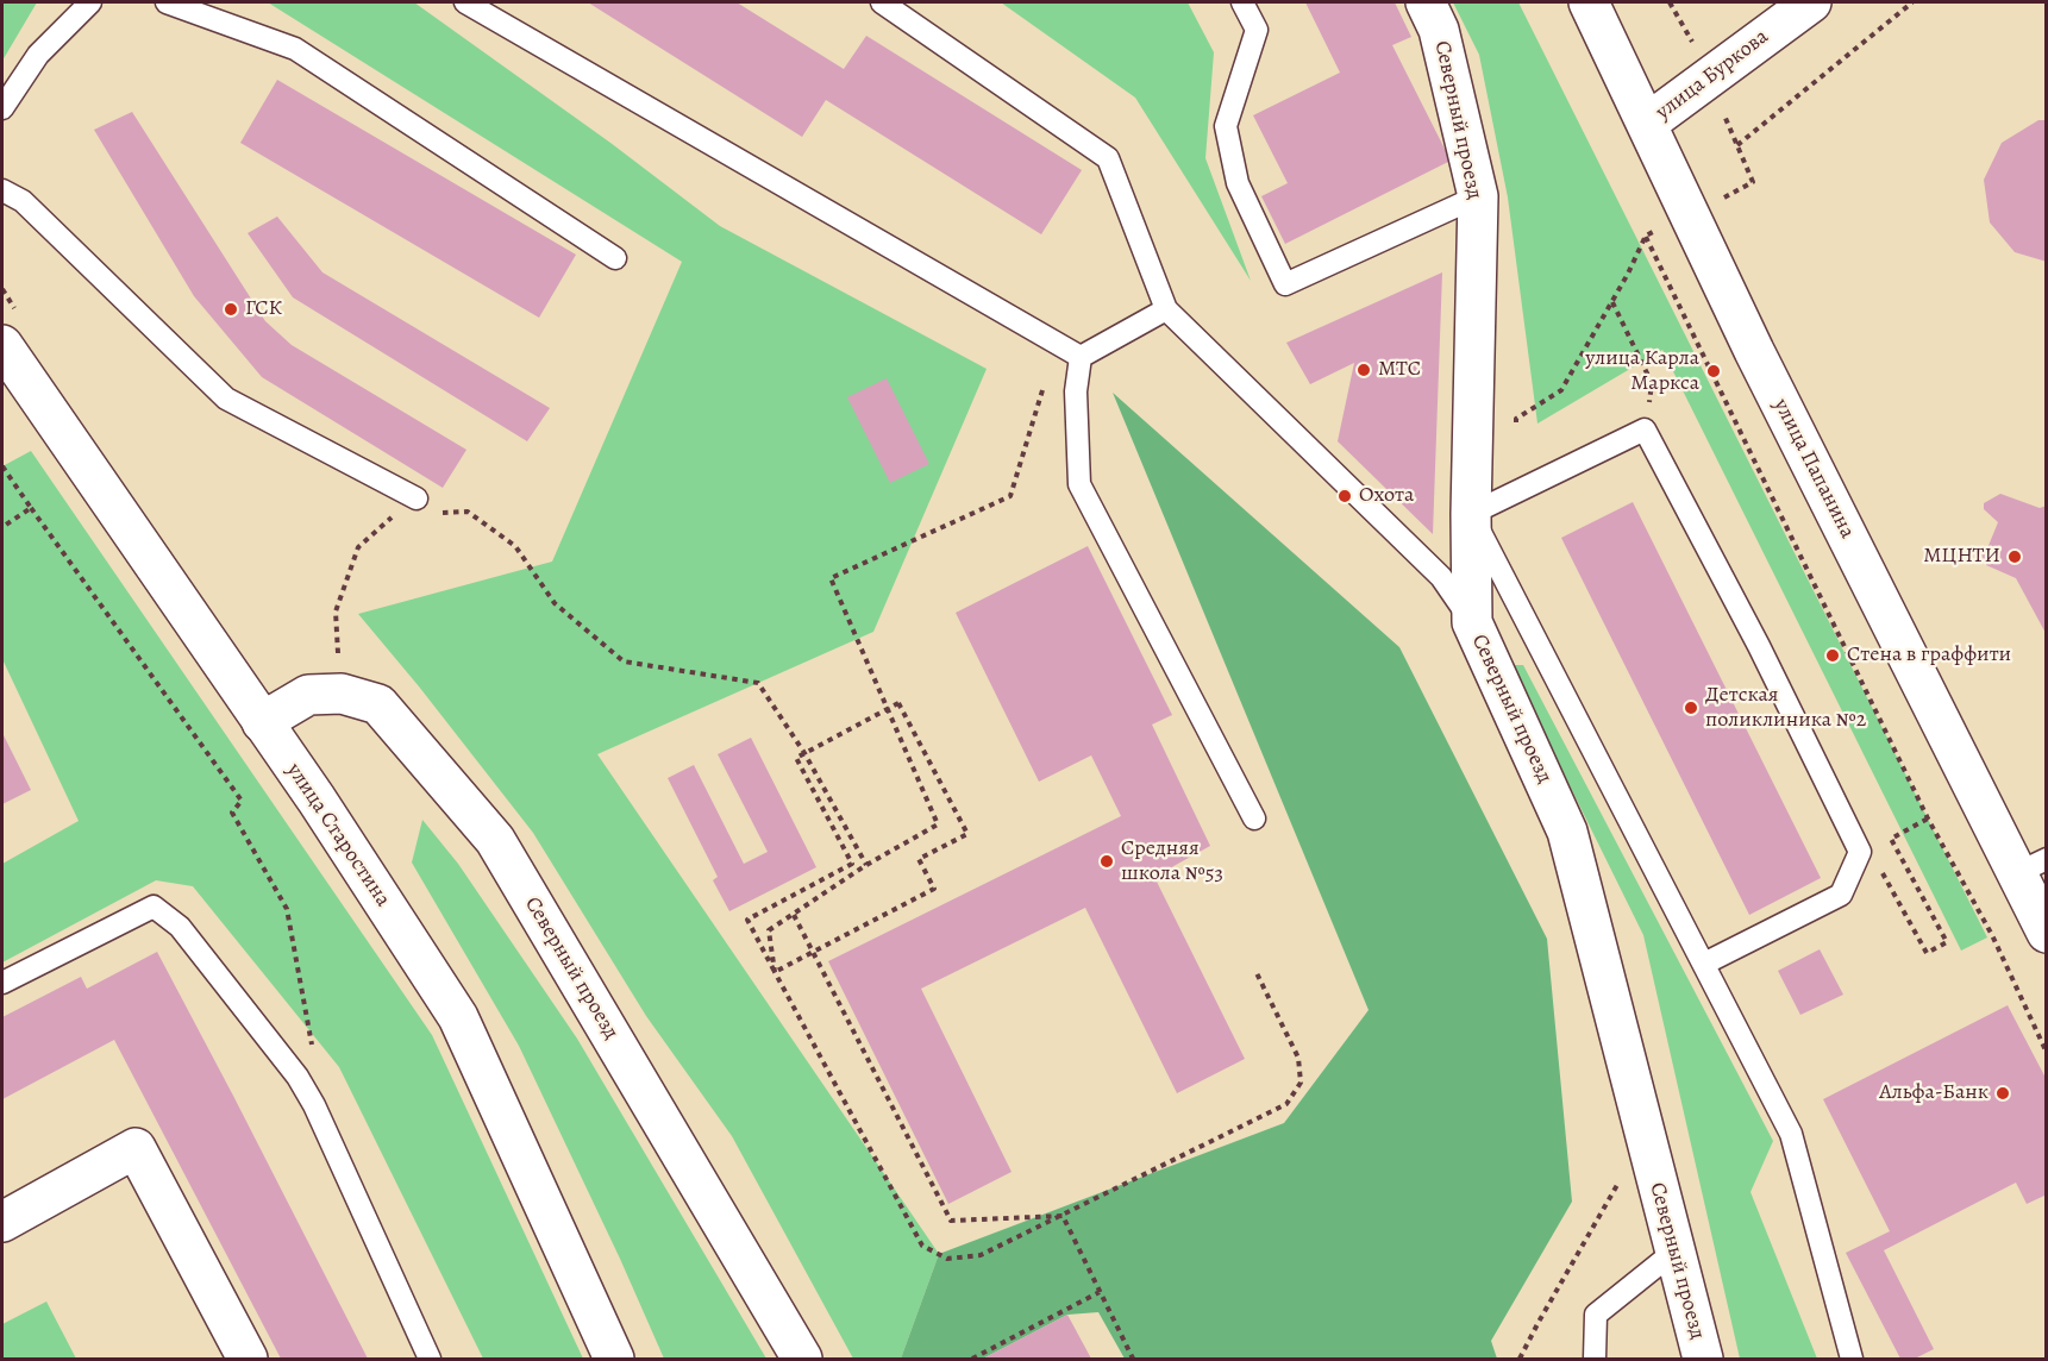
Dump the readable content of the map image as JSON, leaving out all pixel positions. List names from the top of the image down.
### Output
{
  "streets": {
    "street": [
      "улица Буркова",
      "Северный проезд",
      "улица Папанина",
      "улица Старостина"
    ]
  },
  "crossings": [
    ["улица Буркова", "улица Папанина"],
    ["Северный проезд", "улица Старостина"]
  ],
  "places": [
    "ГСК",
    "МТС",
    "улица Карла Маркса",
    "Охота",
    "МЦНТИ",
    "Стена в граффити",
    "Детская поликлиника №2",
    "Средняя школа №53",
    "Альфа-Банк"
  ]
}
